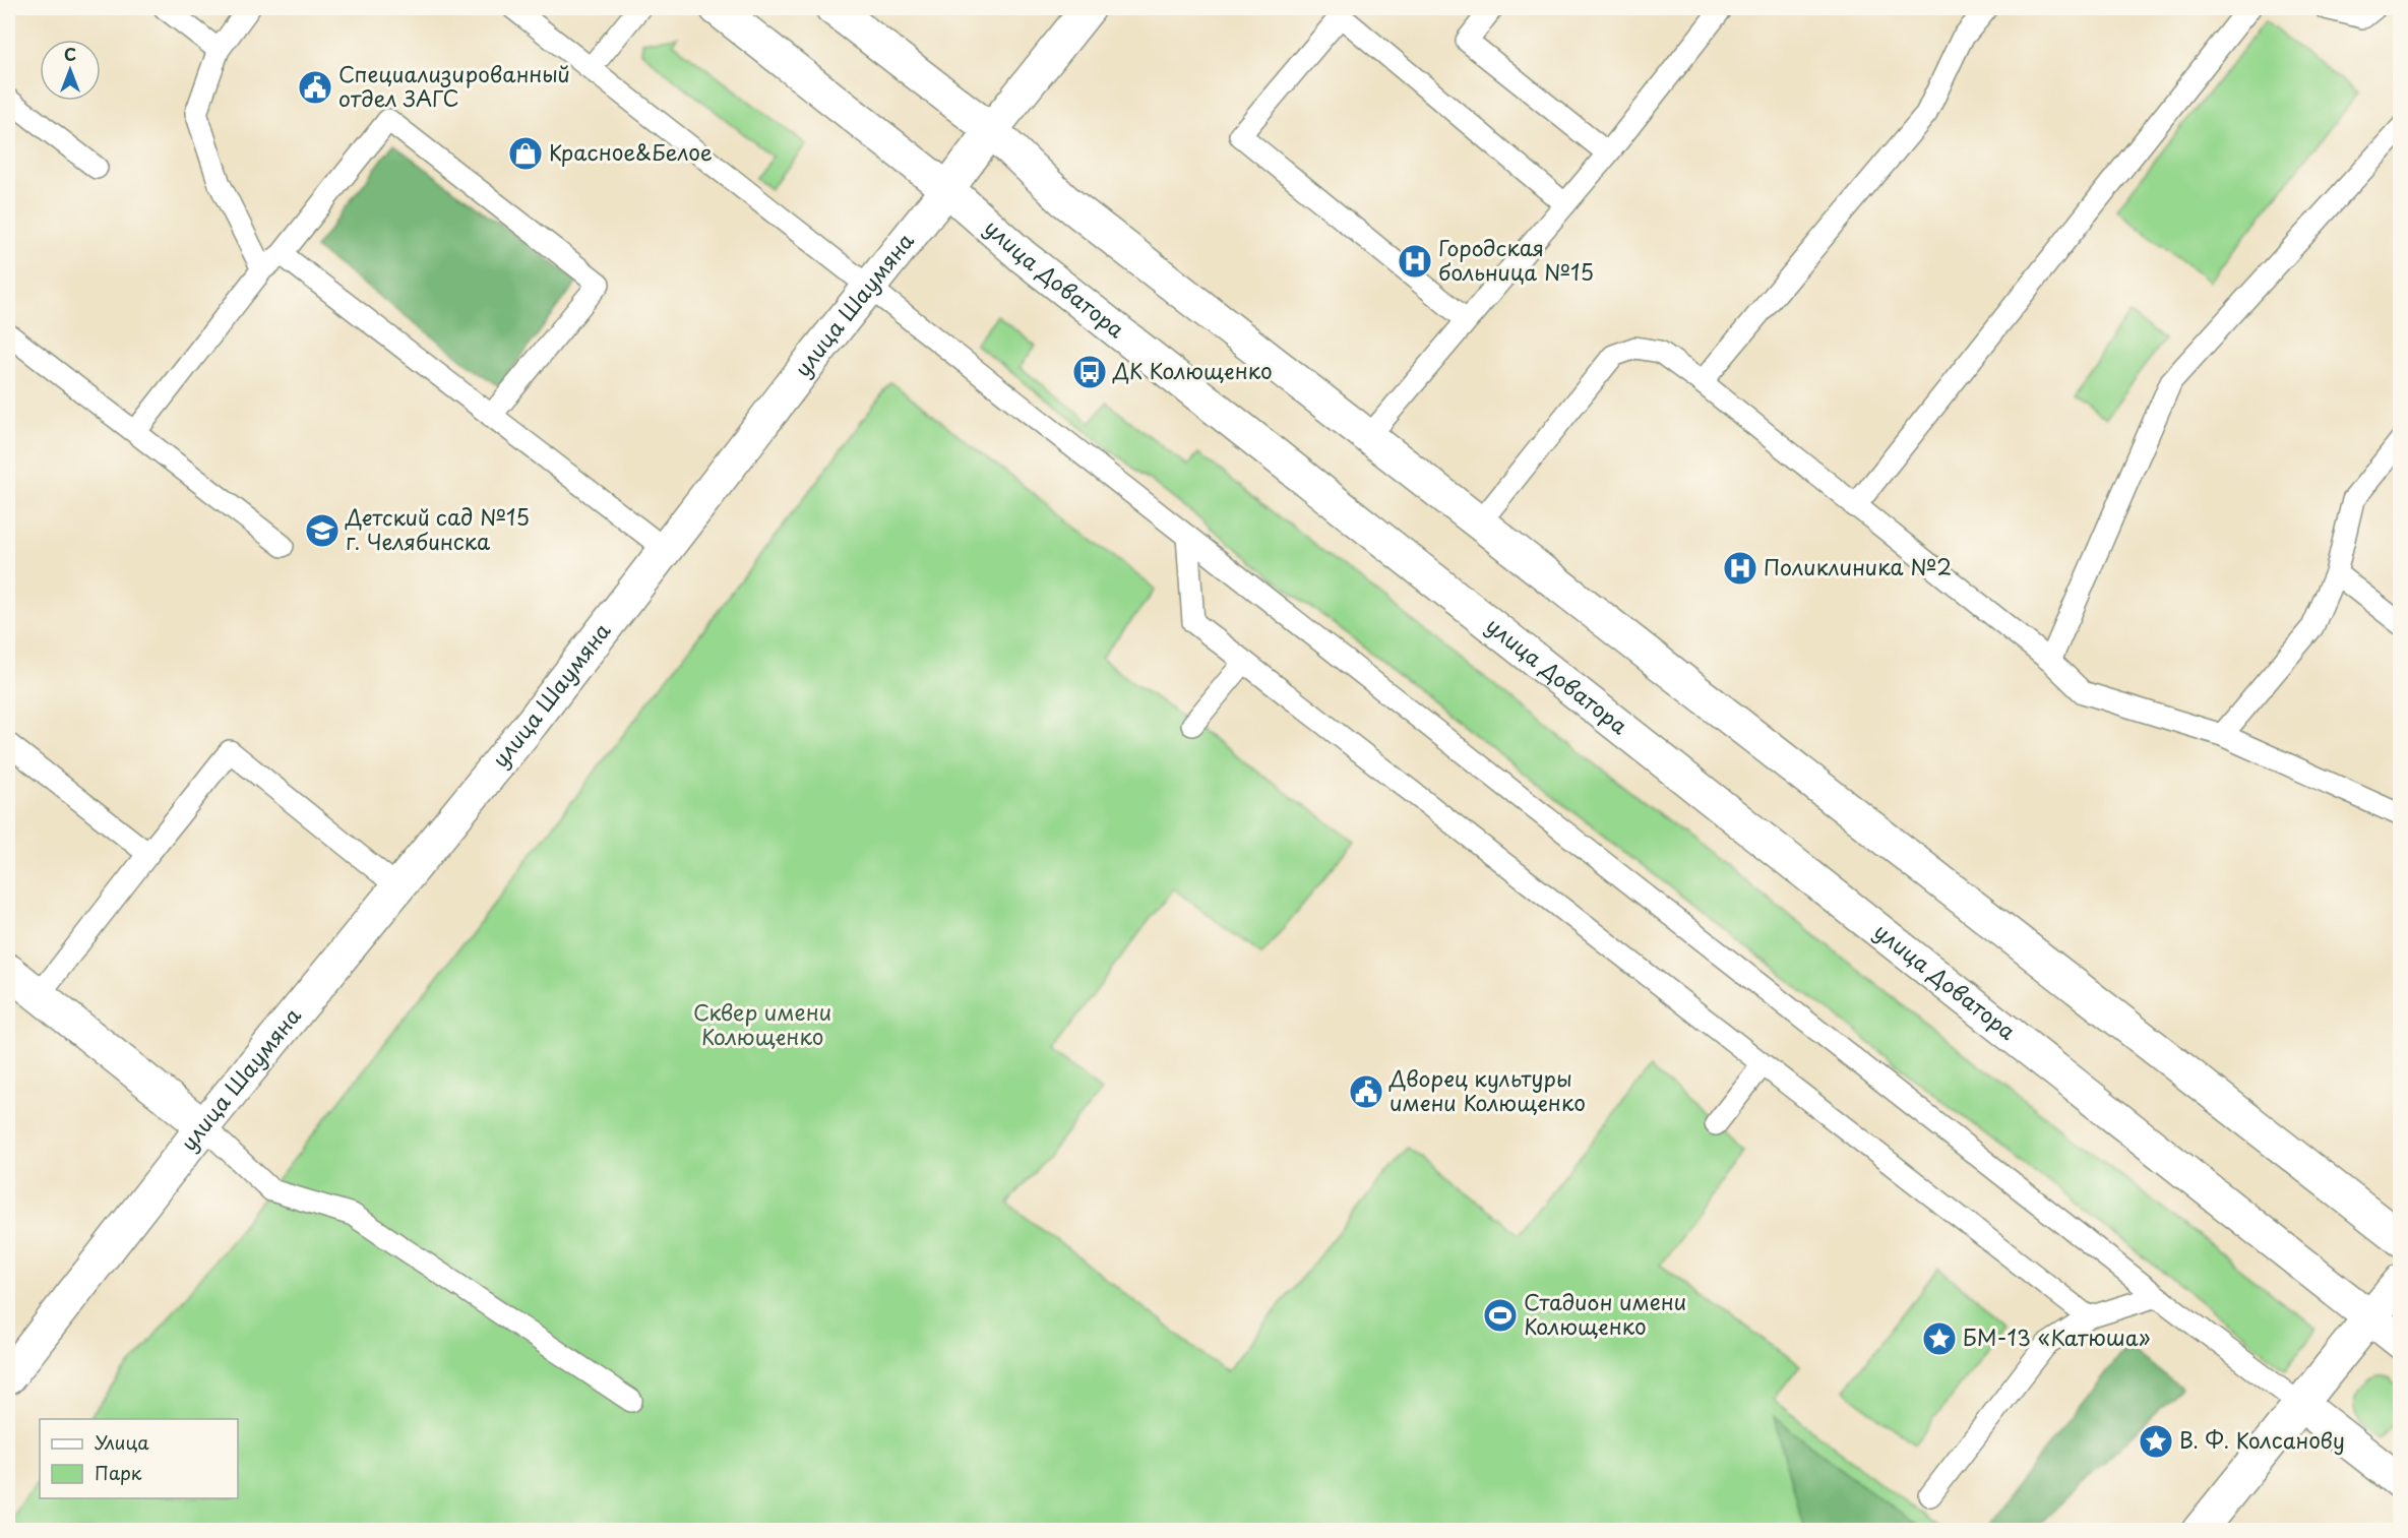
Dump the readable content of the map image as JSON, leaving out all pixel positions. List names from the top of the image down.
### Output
{
  "streets": {
    "main road": ["улица Доватора", "улица Шаумяна"]
  },
  "crossings": [
    ["улица Доватора", "улица Шаумяна"]
  ],
  "parks": ["Сквер имени Колющенко"],
  "places": {
    "public building": ["Специализированный отдел ЗАГС", "Дворец культуры имени Колющенко"],
    "shop": ["Красное&Белое"],
    "hospital": ["Городская больница №15", "Поликлиника №2"],
    "bus stop": ["ДК Колющенко"],
    "school or university": ["Детский сад №15 г. Челябинска"],
    "sports": ["Стадион имени Колющенко"],
    "place": ["БМ-13 «Катюша»", "В. Ф. Колсанову"]
  },
  "legend": ["Улица", "Парк"],
  "north": "top"
}
